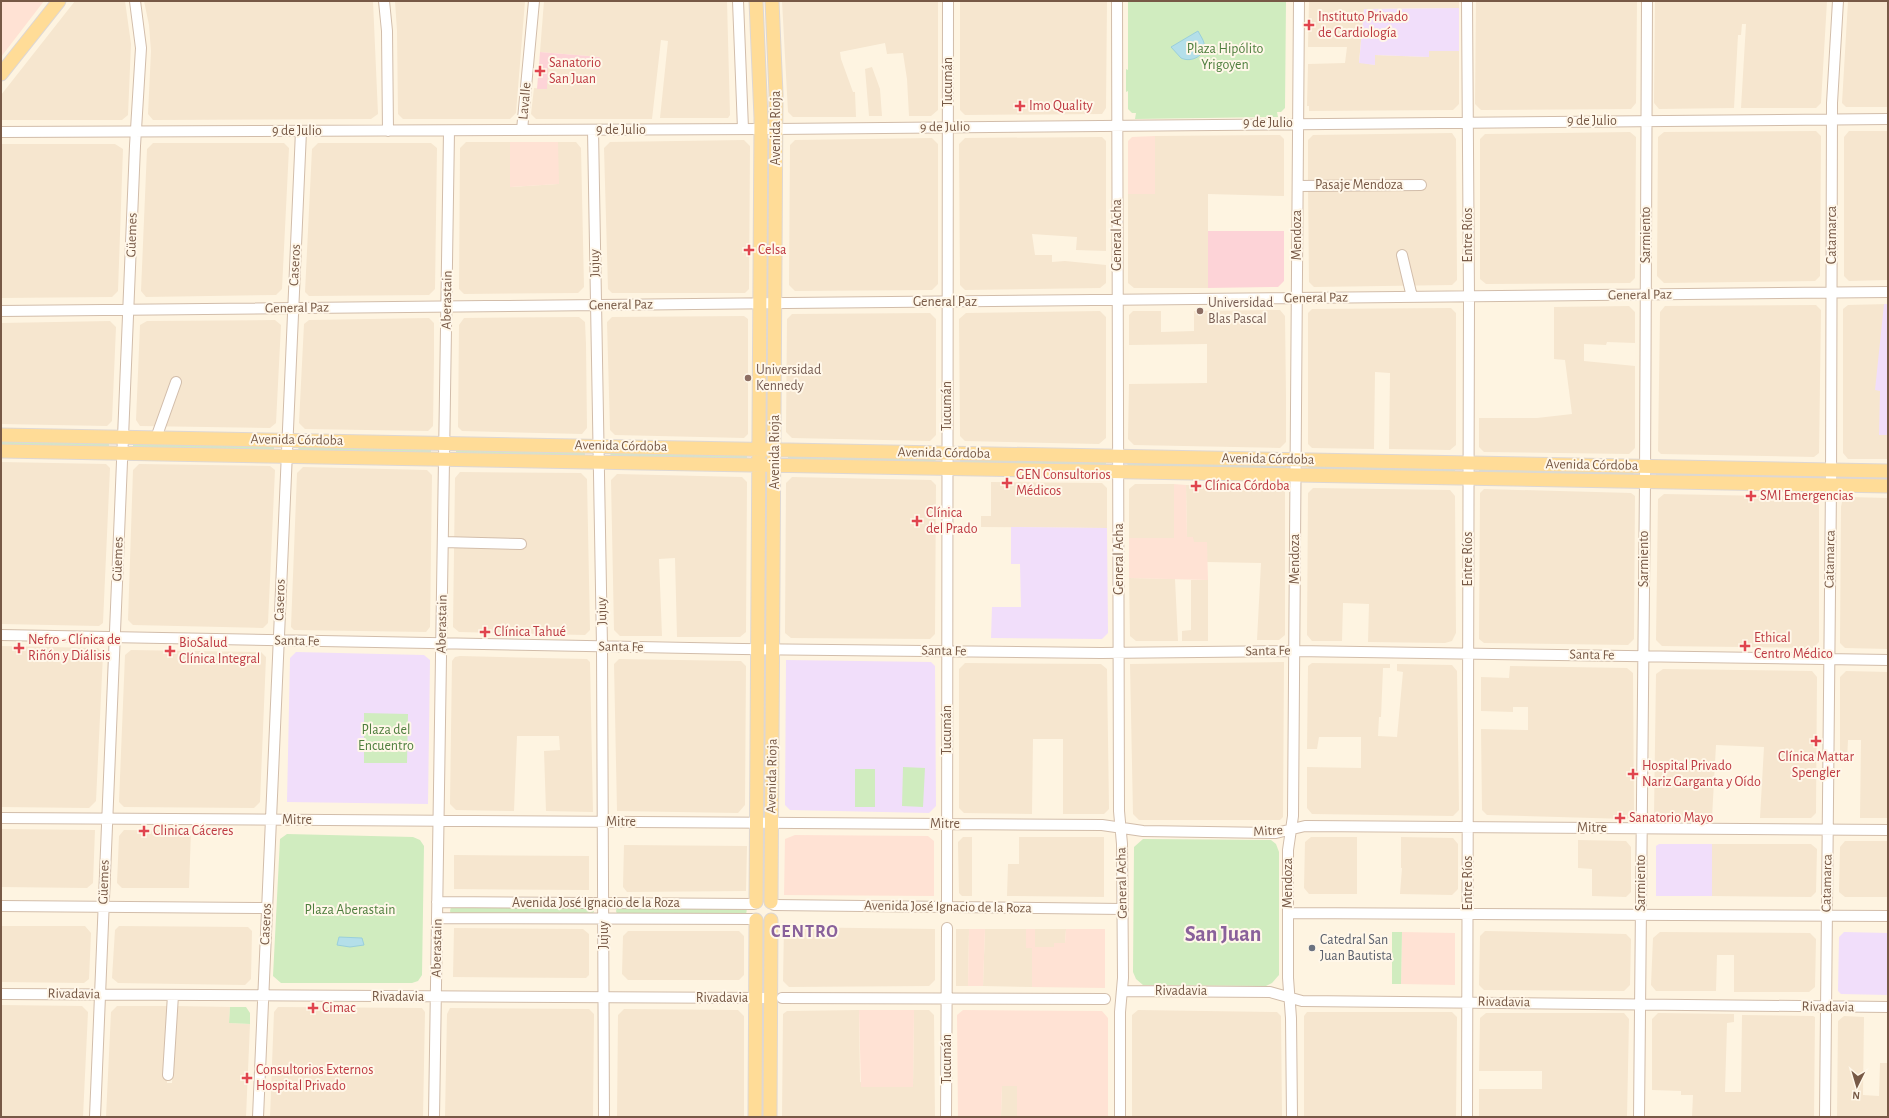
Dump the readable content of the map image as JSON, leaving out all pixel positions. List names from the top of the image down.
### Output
{
  "streets": {
    "main road": ["Avenida Rioja", "Avenida Córdoba"],
    "street": [
      "Tucumán",
      "Lavalle",
      "9 de Julio",
      "Pasaje Mendoza",
      "Güemes",
      "General Acha",
      "Mendoza",
      "Entre Ríos",
      "Sarmiento",
      "Catamarca",
      "Jujuy",
      "Caseros",
      "General Paz",
      "Aberastain",
      "Santa Fe",
      "Mitre",
      "Avenida José Ignacio de la Roza",
      "Rivadavia"
    ]
  },
  "crossings": [
    ["Tucumán", "9 de Julio"],
    ["Tucumán", "General Paz"],
    ["Tucumán", "Avenida Córdoba"],
    ["Tucumán", "Santa Fe"],
    ["Tucumán", "Mitre"],
    ["Tucumán", "Avenida José Ignacio de la Roza"],
    ["Tucumán", "Rivadavia"],
    ["Lavalle", "9 de Julio"],
    ["9 de Julio", "Avenida Rioja"],
    ["9 de Julio", "Güemes"],
    ["9 de Julio", "General Acha"],
    ["9 de Julio", "Mendoza"],
    ["9 de Julio", "Entre Ríos"],
    ["9 de Julio", "Sarmiento"],
    ["9 de Julio", "Catamarca"],
    ["9 de Julio", "Jujuy"],
    ["9 de Julio", "Caseros"],
    ["9 de Julio", "Aberastain"],
    ["Avenida Rioja", "General Paz"],
    ["Avenida Rioja", "Avenida Córdoba"],
    ["Avenida Rioja", "Santa Fe"],
    ["Avenida Rioja", "Mitre"],
    ["Avenida Rioja", "Avenida José Ignacio de la Roza"],
    ["Pasaje Mendoza", "Mendoza"],
    ["Güemes", "General Paz"],
    ["Güemes", "Avenida Córdoba"],
    ["Güemes", "Santa Fe"],
    ["Güemes", "Mitre"],
    ["Güemes", "Rivadavia"],
    ["General Acha", "General Paz"],
    ["General Acha", "Avenida Córdoba"],
    ["General Acha", "Santa Fe"],
    ["General Acha", "Mitre"],
    ["General Acha", "Avenida José Ignacio de la Roza"],
    ["General Acha", "Rivadavia"],
    ["Mendoza", "General Paz"],
    ["Mendoza", "Avenida Córdoba"],
    ["Mendoza", "Santa Fe"],
    ["Mendoza", "Mitre"],
    ["Mendoza", "Rivadavia"],
    ["Entre Ríos", "General Paz"],
    ["Entre Ríos", "Avenida Córdoba"],
    ["Entre Ríos", "Santa Fe"],
    ["Entre Ríos", "Mitre"],
    ["Entre Ríos", "Rivadavia"],
    ["Sarmiento", "General Paz"],
    ["Sarmiento", "Avenida Córdoba"],
    ["Sarmiento", "Santa Fe"],
    ["Sarmiento", "Mitre"],
    ["Sarmiento", "Rivadavia"],
    ["Catamarca", "General Paz"],
    ["Catamarca", "Avenida Córdoba"],
    ["Catamarca", "Santa Fe"],
    ["Catamarca", "Mitre"],
    ["Catamarca", "Rivadavia"],
    ["Jujuy", "General Paz"],
    ["Jujuy", "Avenida Córdoba"],
    ["Jujuy", "Santa Fe"],
    ["Jujuy", "Mitre"],
    ["Jujuy", "Avenida José Ignacio de la Roza"],
    ["Jujuy", "Rivadavia"],
    ["Caseros", "General Paz"],
    ["Caseros", "Avenida Córdoba"],
    ["Caseros", "Santa Fe"],
    ["Caseros", "Mitre"],
    ["Caseros", "Rivadavia"],
    ["General Paz", "Aberastain"],
    ["Aberastain", "Avenida Córdoba"],
    ["Aberastain", "Santa Fe"],
    ["Aberastain", "Mitre"],
    ["Aberastain", "Avenida José Ignacio de la Roza"],
    ["Aberastain", "Rivadavia"]
  ],
  "districts": ["CENTRO", "San Juan"],
  "parks": ["Plaza Hipólito Yrigoyen", "Plaza del Encuentro", "Plaza Aberastain"],
  "places": {
    "health": [
      "Instituto Privado de Cardiología",
      "Sanatorio San Juan",
      "Imo Quality",
      "Celsa",
      "GEN Consultorios Médicos",
      "Clínica Córdoba",
      "SMI Emergencias",
      "Clínica del Prado",
      "Clínica Tahué",
      "Ethical Centro Médico",
      "Nefro - Clínica de Riñón y Diálisis",
      "BioSalud Clínica Integral",
      "Clínica Mattar Spengler",
      "Hospital Privado Nariz Garganta y Oído",
      "Sanatorio Mayo",
      "Clinica Cáceres",
      "Cimac",
      "Consultorios Externos Hospital Privado"
    ],
    "other": ["Universidad Blas Pascal", "Universidad Kennedy", "Catedral San Juan Bautista"]
  },
  "north": "bottom"
}
